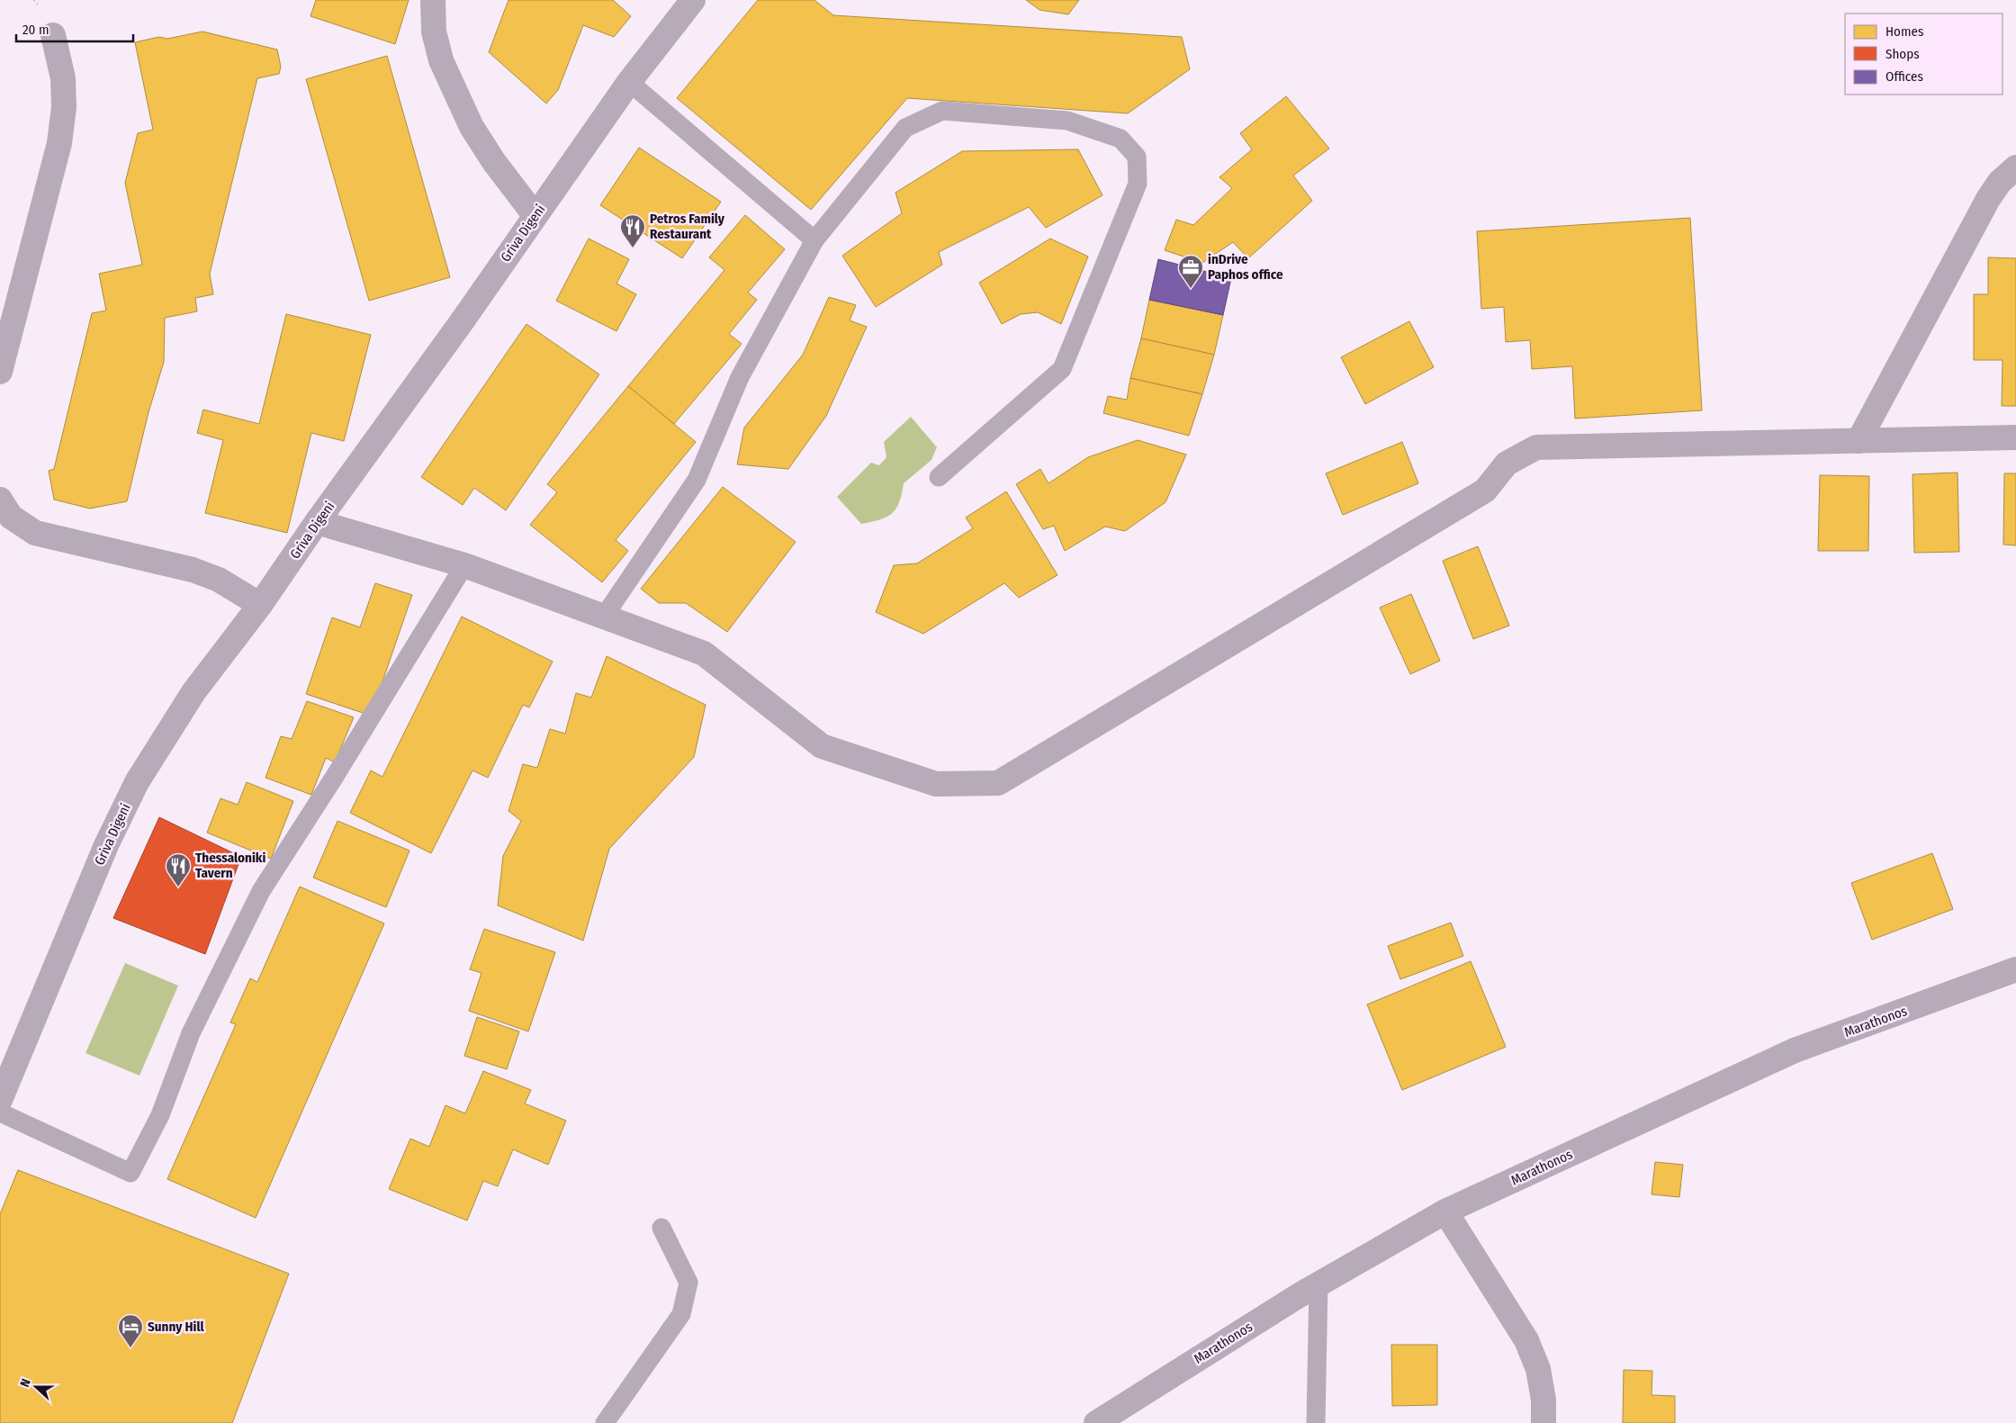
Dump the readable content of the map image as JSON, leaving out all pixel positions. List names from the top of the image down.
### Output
{
  "streets": {
    "main road": ["Griva Digeni"],
    "street": ["Marathonos"]
  },
  "places": {
    "restaurant": ["Petros Family Restaurant", "Thessaloniki Tavern"],
    "office": ["inDrive Paphos office"],
    "hotel": ["Sunny Hill"]
  },
  "legend": ["Homes", "Shops", "Offices"],
  "scale_bar": "20 m",
  "north": "left"
}
